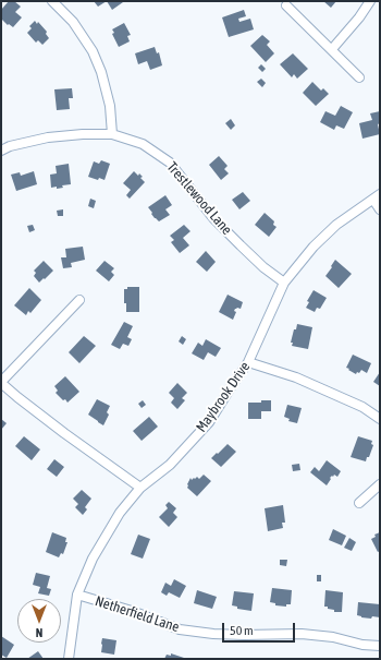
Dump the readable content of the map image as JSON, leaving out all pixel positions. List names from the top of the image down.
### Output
{
  "streets": {
    "street": ["Trestlewood Lane", "Maybrook Drive", "Netherfield Lane"]
  },
  "crossings": [
    ["Trestlewood Lane", "Maybrook Drive"],
    ["Maybrook Drive", "Netherfield Lane"]
  ],
  "scale_bar": "50 m",
  "north": "bottom"
}
